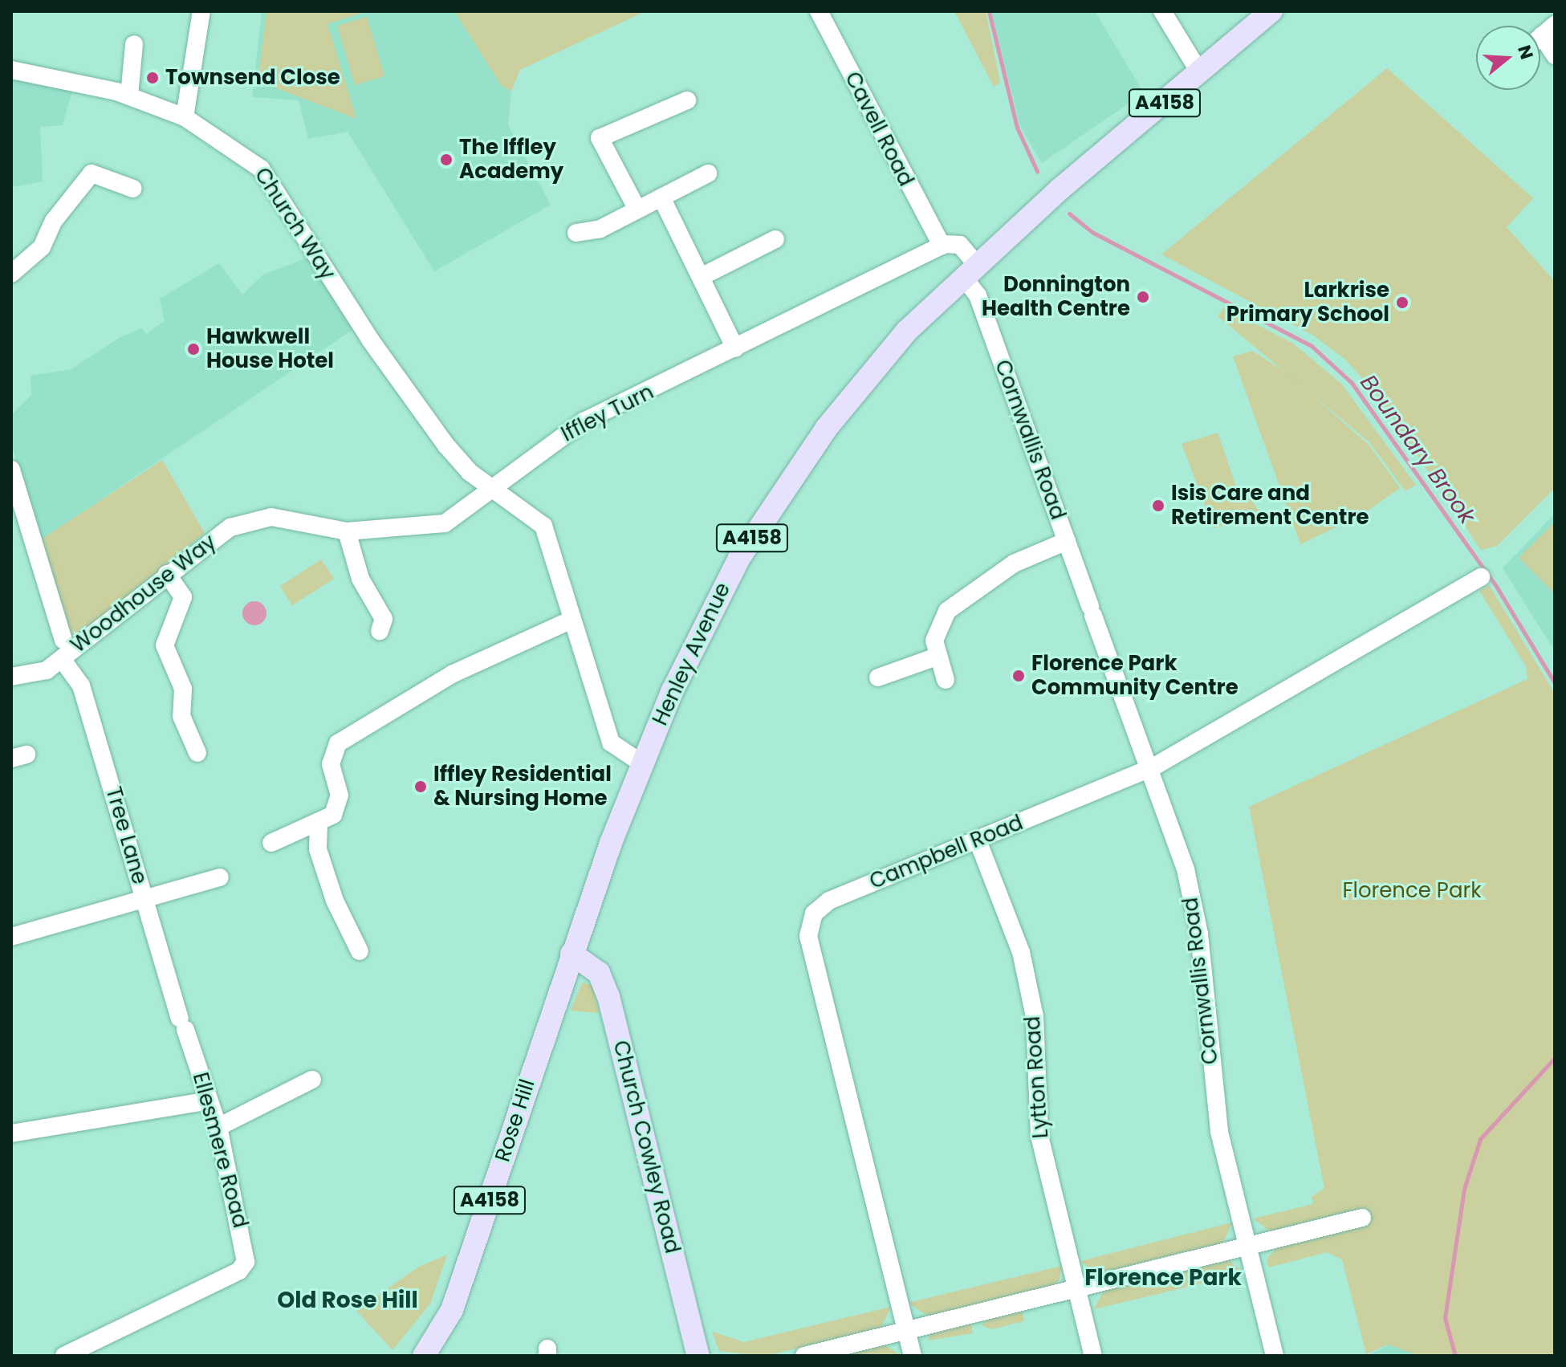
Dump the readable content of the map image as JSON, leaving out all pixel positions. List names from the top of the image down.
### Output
{
  "streets": {
    "main road": [
      "A4158",
      "Henley Avenue",
      "Rose Hill",
      "Church Cowley Road"
    ],
    "street": [
      "Cavell Road",
      "Church Way",
      "Iffley Turn",
      "Cornwallis Road",
      "Woodhouse Way",
      "Tree Lane",
      "Campbell Road",
      "Lytton Road",
      "Ellesmere Road"
    ]
  },
  "crossings": [
    ["A4158", "Henley Avenue"],
    ["Cavell Road", "Iffley Turn"],
    ["Church Way", "Iffley Turn"],
    ["Church Way", "Woodhouse Way"],
    ["Iffley Turn", "Woodhouse Way"],
    ["Cornwallis Road", "Henley Avenue"],
    ["Cornwallis Road", "Campbell Road"],
    ["Woodhouse Way", "Tree Lane"],
    ["Henley Avenue", "Rose Hill"],
    ["Henley Avenue", "Church Cowley Road"],
    ["Tree Lane", "Ellesmere Road"],
    ["Campbell Road", "Lytton Road"],
    ["Rose Hill", "Church Cowley Road"]
  ],
  "districts": ["Florence Park", "Old Rose Hill"],
  "water": ["Boundary Brook"],
  "parks": ["Florence Park"],
  "places": [
    "Townsend Close",
    "The Iffley Academy",
    "Donnington Health Centre",
    "Larkrise Primary School",
    "Hawkwell House Hotel",
    "Isis Care and Retirement Centre",
    "Florence Park Community Centre",
    "Iffley Residential & Nursing Home"
  ],
  "north": "right"
}
